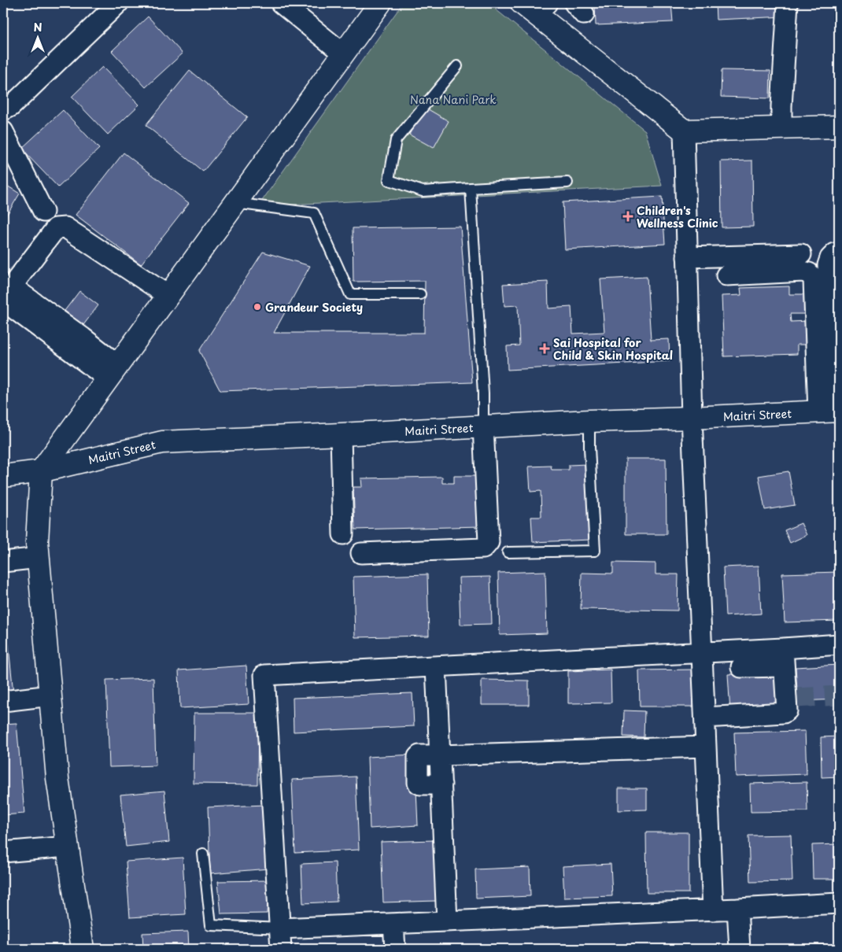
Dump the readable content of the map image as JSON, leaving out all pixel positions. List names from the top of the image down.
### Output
{
  "streets": {
    "street": ["Maitri Street"]
  },
  "parks": ["Nana Nani Park"],
  "places": {
    "health": ["Children's Wellness Clinic", "Sai Hospital for Child & Skin Hospital"],
    "other": ["Grandeur Society"]
  },
  "north": "top"
}
